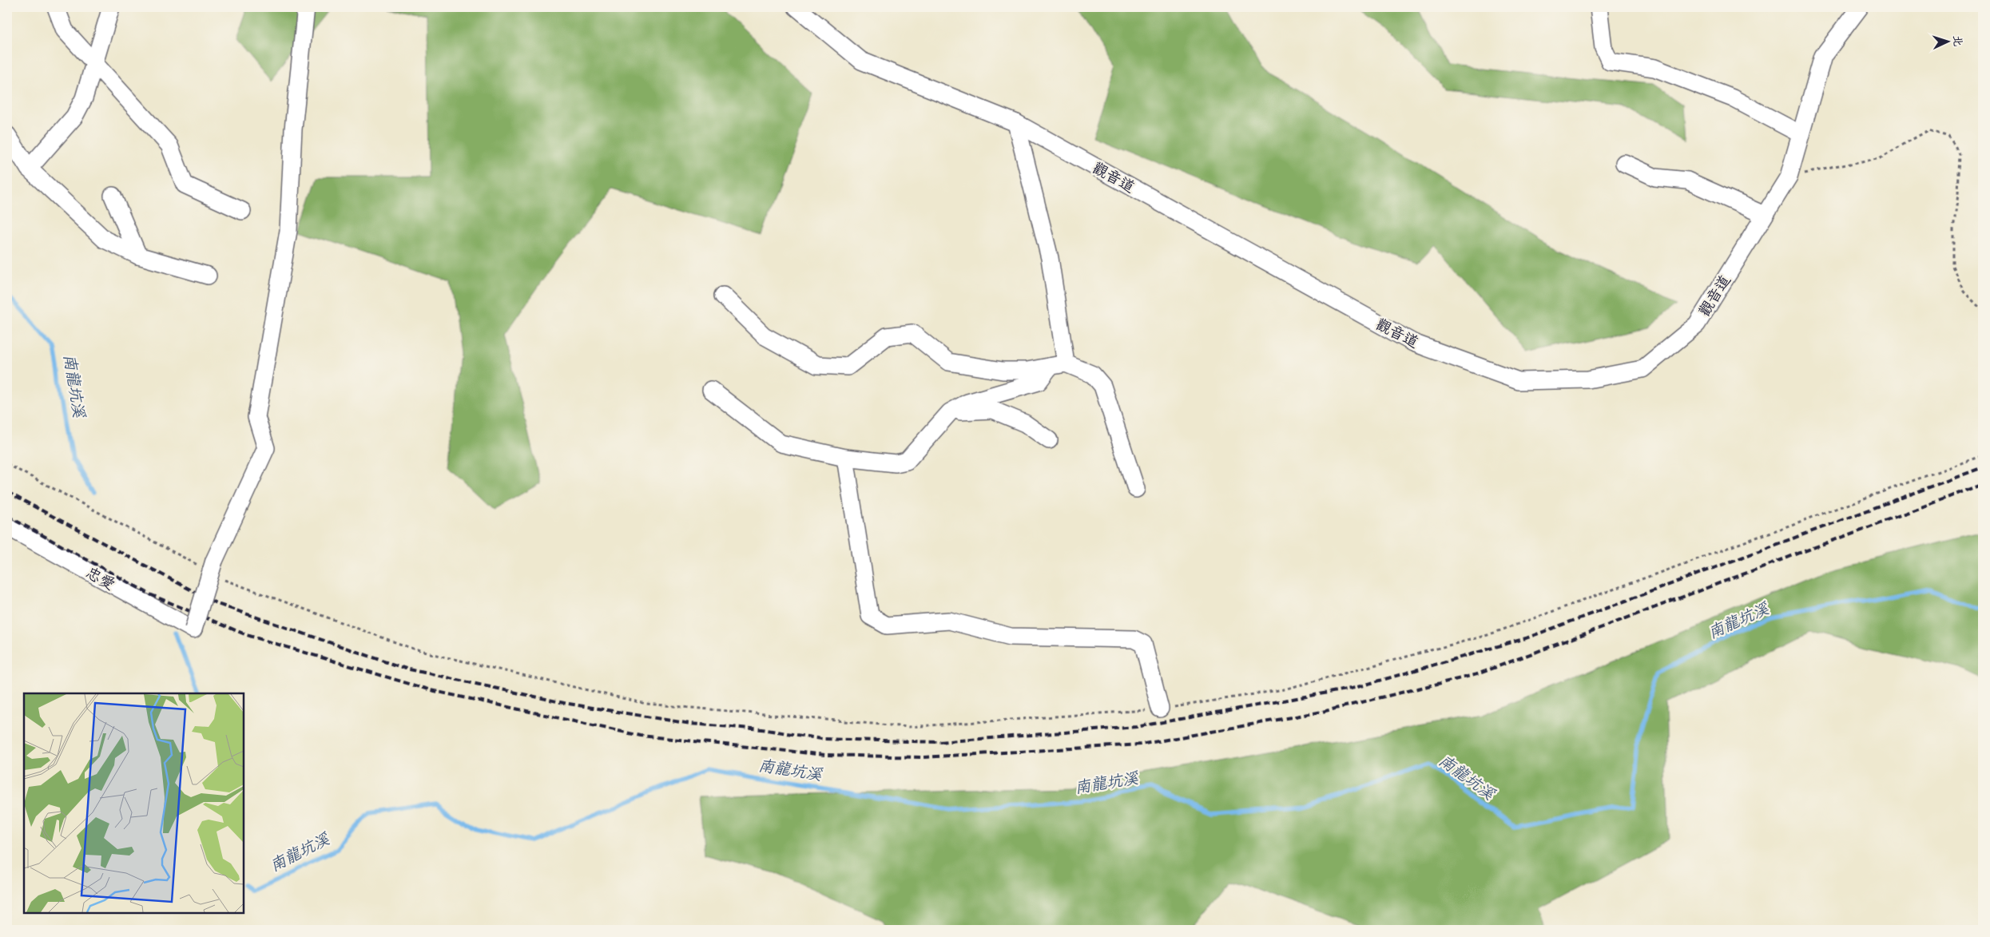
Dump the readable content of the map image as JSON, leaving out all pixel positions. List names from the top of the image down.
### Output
{
  "streets": {
    "street": ["觀音道", "忠愛"]
  },
  "water": ["南龍坑溪"],
  "north": "right"
}
